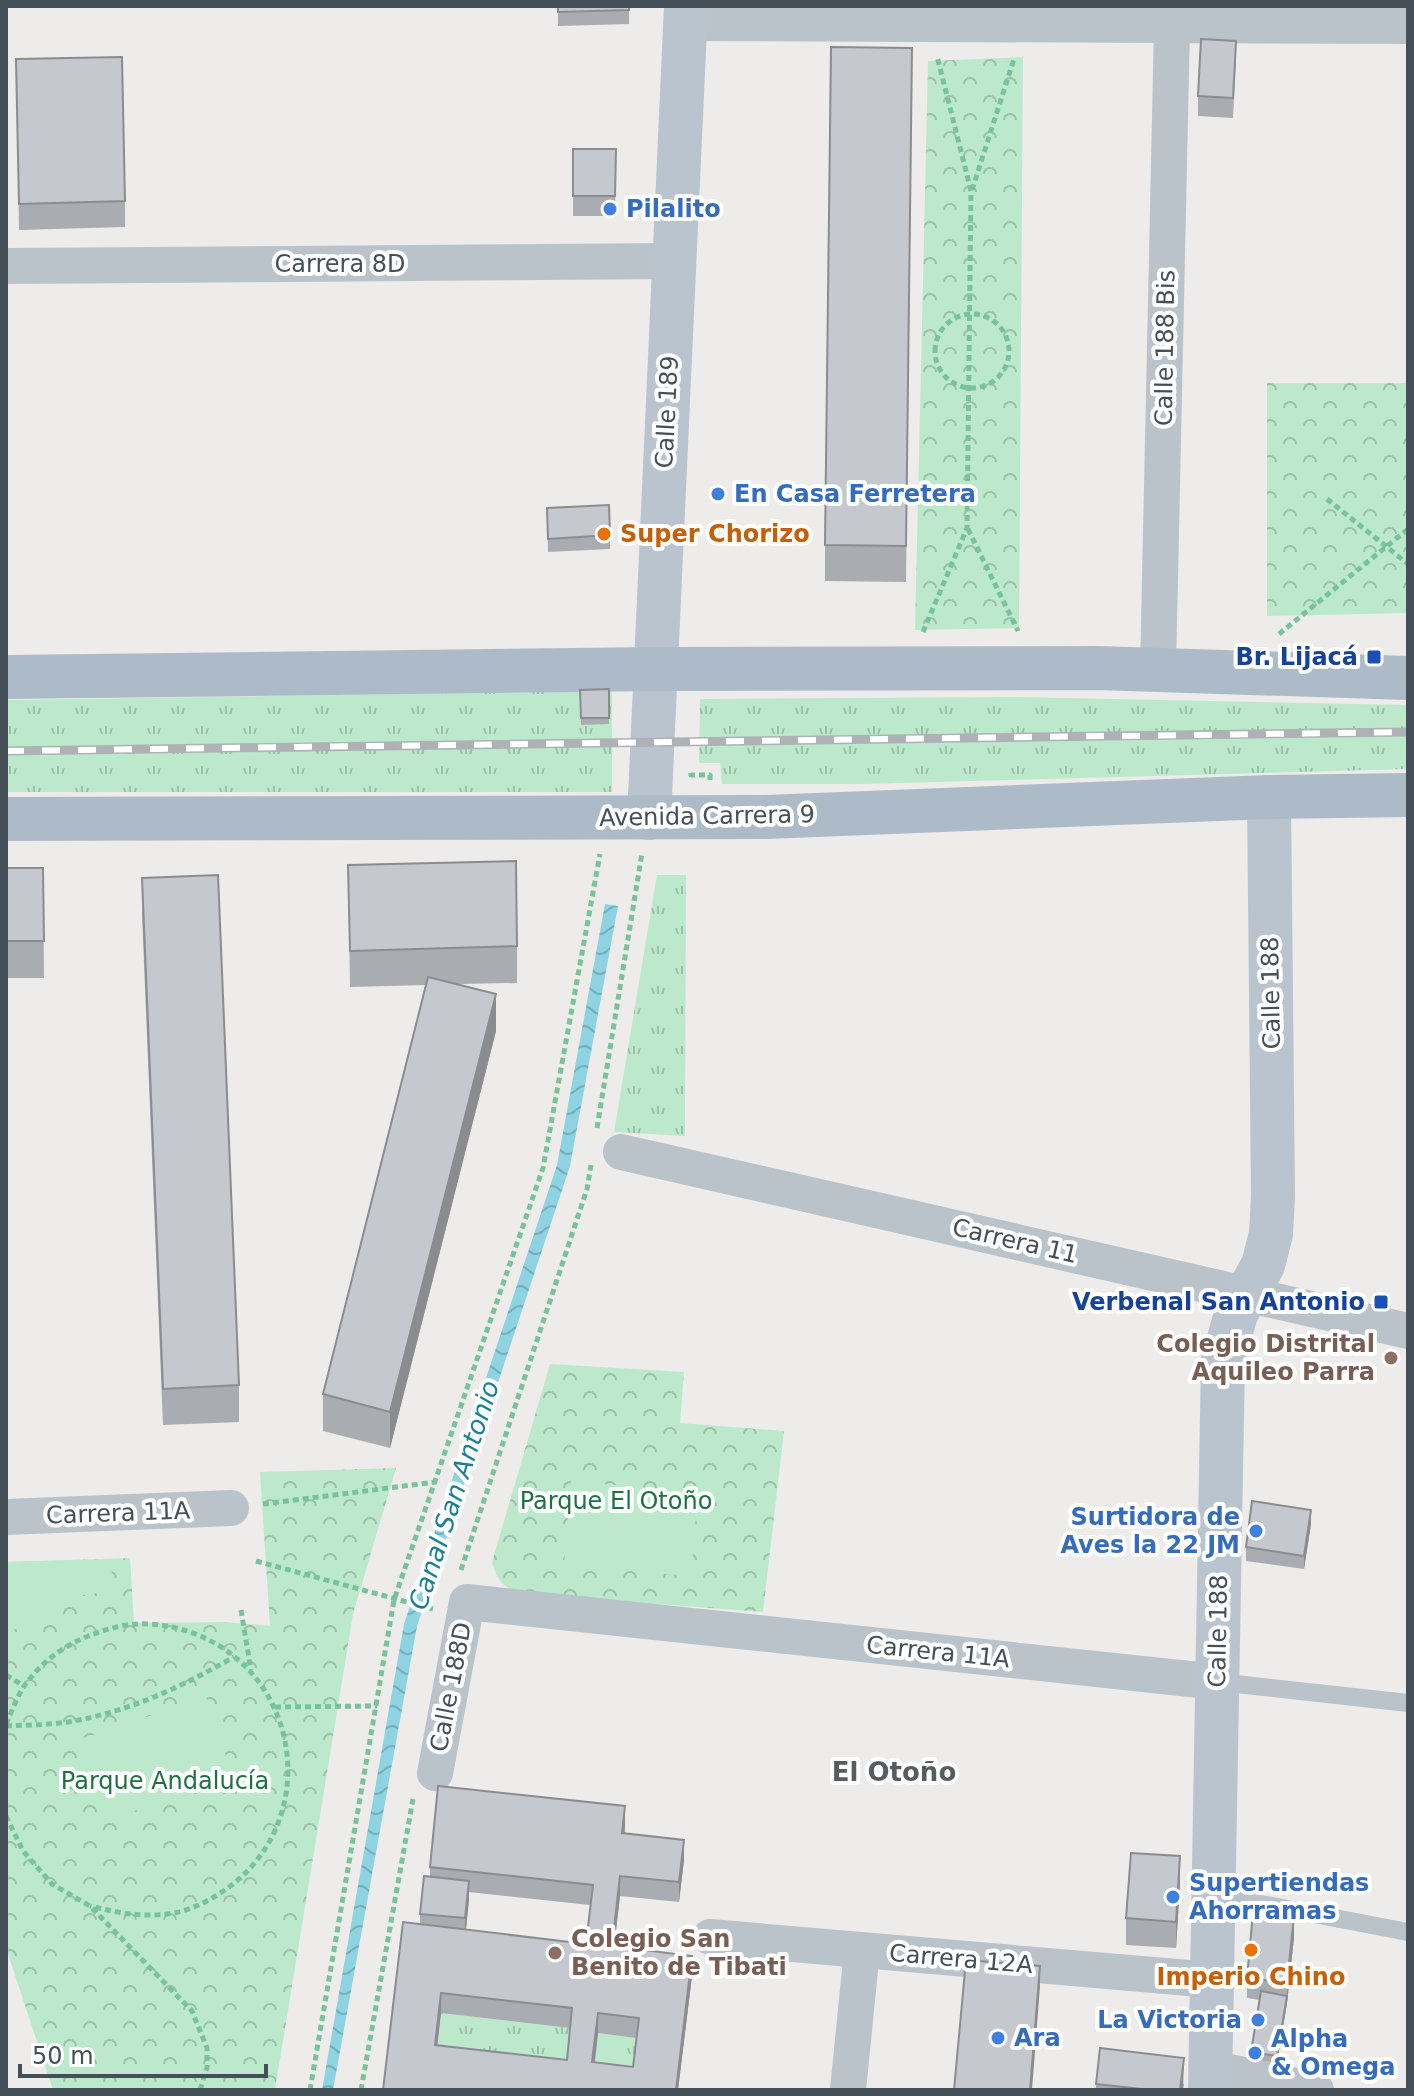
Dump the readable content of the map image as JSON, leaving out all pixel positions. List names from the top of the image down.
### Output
{
  "streets": {
    "main road": ["Avenida Carrera 9"],
    "street": [
      "Carrera 8D",
      "Calle 188 Bis",
      "Calle 189",
      "Calle 188",
      "Carrera 11",
      "Carrera 11A",
      "Calle 188D",
      "Carrera 12A"
    ]
  },
  "crossings": [
    ["Carrera 8D", "Calle 189"],
    ["Calle 189", "Avenida Carrera 9"],
    ["Avenida Carrera 9", "Calle 188"],
    ["Calle 188", "Carrera 11"],
    ["Calle 188", "Carrera 11A"],
    ["Calle 188", "Carrera 12A"],
    ["Carrera 11A", "Calle 188D"]
  ],
  "districts": ["El Otoño"],
  "water": ["Canal San Antonio"],
  "parks": ["Parque El Otoño", "Parque Andalucía"],
  "places": {
    "other": [
      "Pilalito",
      "En Casa Ferretera",
      "Super Chorizo",
      "Colegio Distrital Aquileo Parra",
      "Surtidora de Aves la 22 JM",
      "Supertiendas Ahorramas",
      "Imperio Chino",
      "Colegio San Benito de Tibati",
      "La Victoria",
      "Ara",
      "Alpha & Omega"
    ],
    "transit": ["Br. Lijacá", "Verbenal San Antonio"]
  },
  "scale_bar": "50 m"
}
